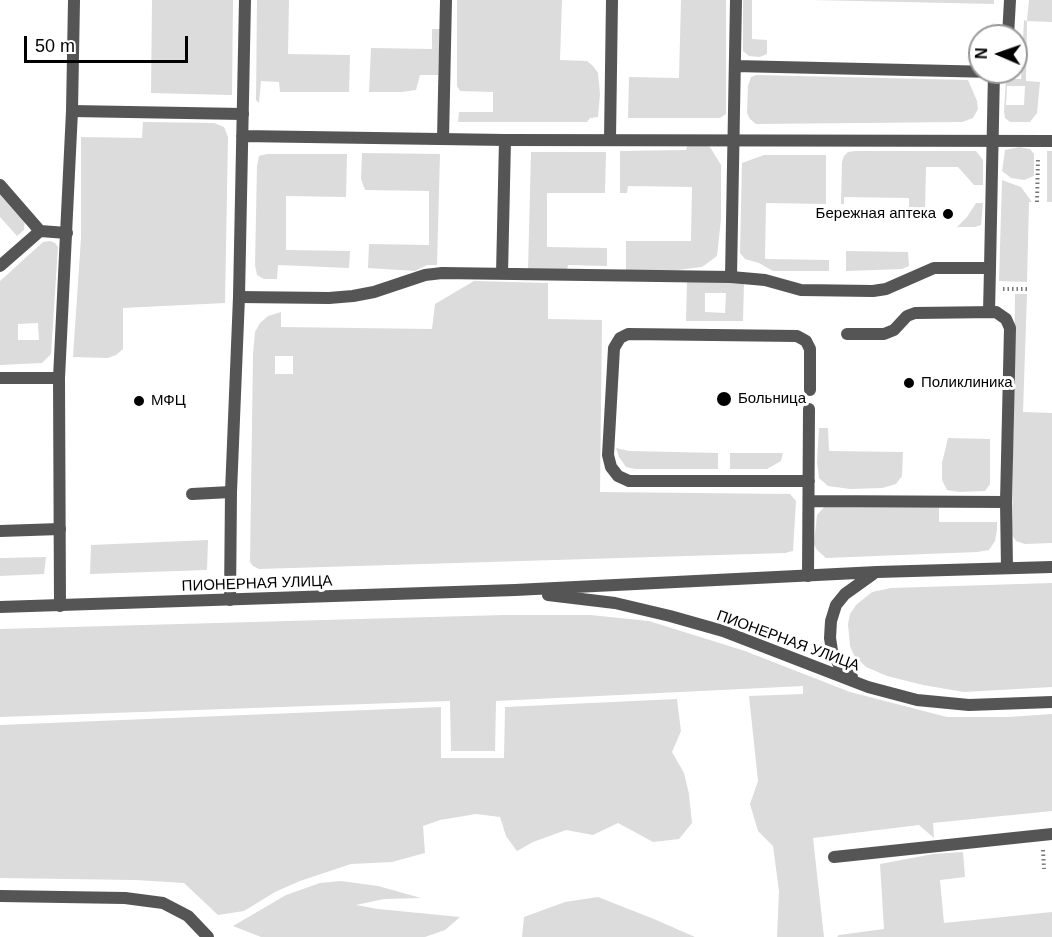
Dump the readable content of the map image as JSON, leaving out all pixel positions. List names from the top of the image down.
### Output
{
  "streets": {
    "street": ["ПИОНЕРНАЯ УЛИЦА"]
  },
  "places": [
    "Бережная аптека",
    "Поликлиника",
    "Больница",
    "МФЦ"
  ],
  "scale_bar": "50 m",
  "north": "left"
}
